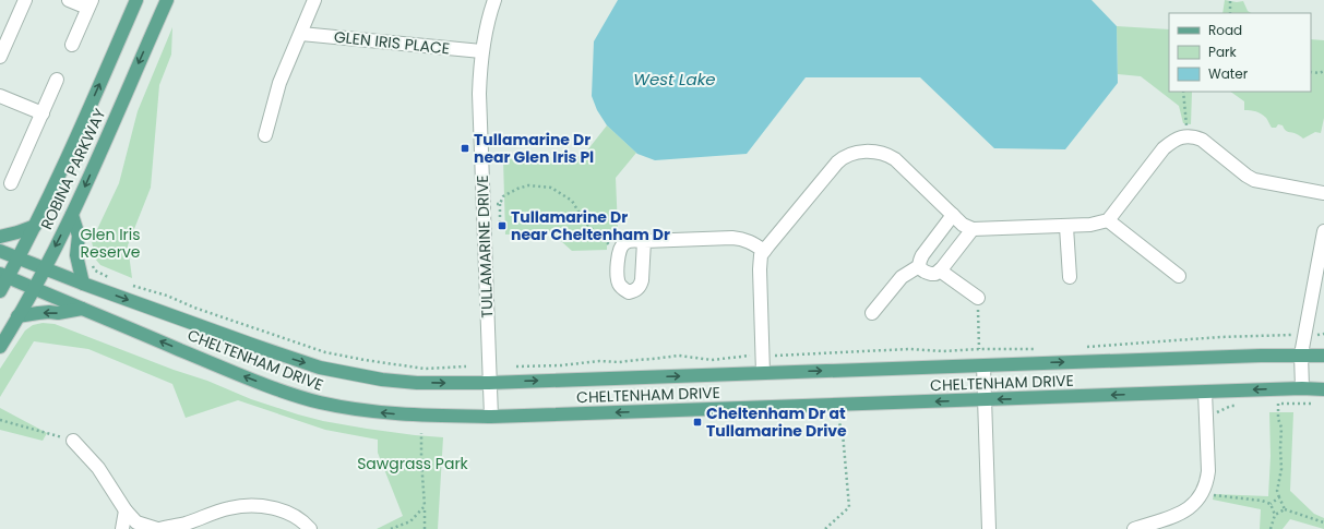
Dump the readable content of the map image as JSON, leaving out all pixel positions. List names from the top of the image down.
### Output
{
  "streets": {
    "main road": ["ROBINA PARKWAY", "CHELTENHAM DRIVE"],
    "street": ["GLEN IRIS PLACE", "TULLAMARINE DRIVE"]
  },
  "crossings": [
    ["GLEN IRIS PLACE", "TULLAMARINE DRIVE"],
    ["ROBINA PARKWAY", "CHELTENHAM DRIVE"],
    ["TULLAMARINE DRIVE", "CHELTENHAM DRIVE"]
  ],
  "water": ["West Lake"],
  "parks": ["Glen Iris Reserve", "Sawgrass Park"],
  "places": {
    "transit": ["Tullamarine Dr near Glen Iris Pl", "Tullamarine Dr near Cheltenham Dr", "Cheltenham Dr at Tullamarine Drive"]
  },
  "legend": ["Road", "Park", "Water"]
}
